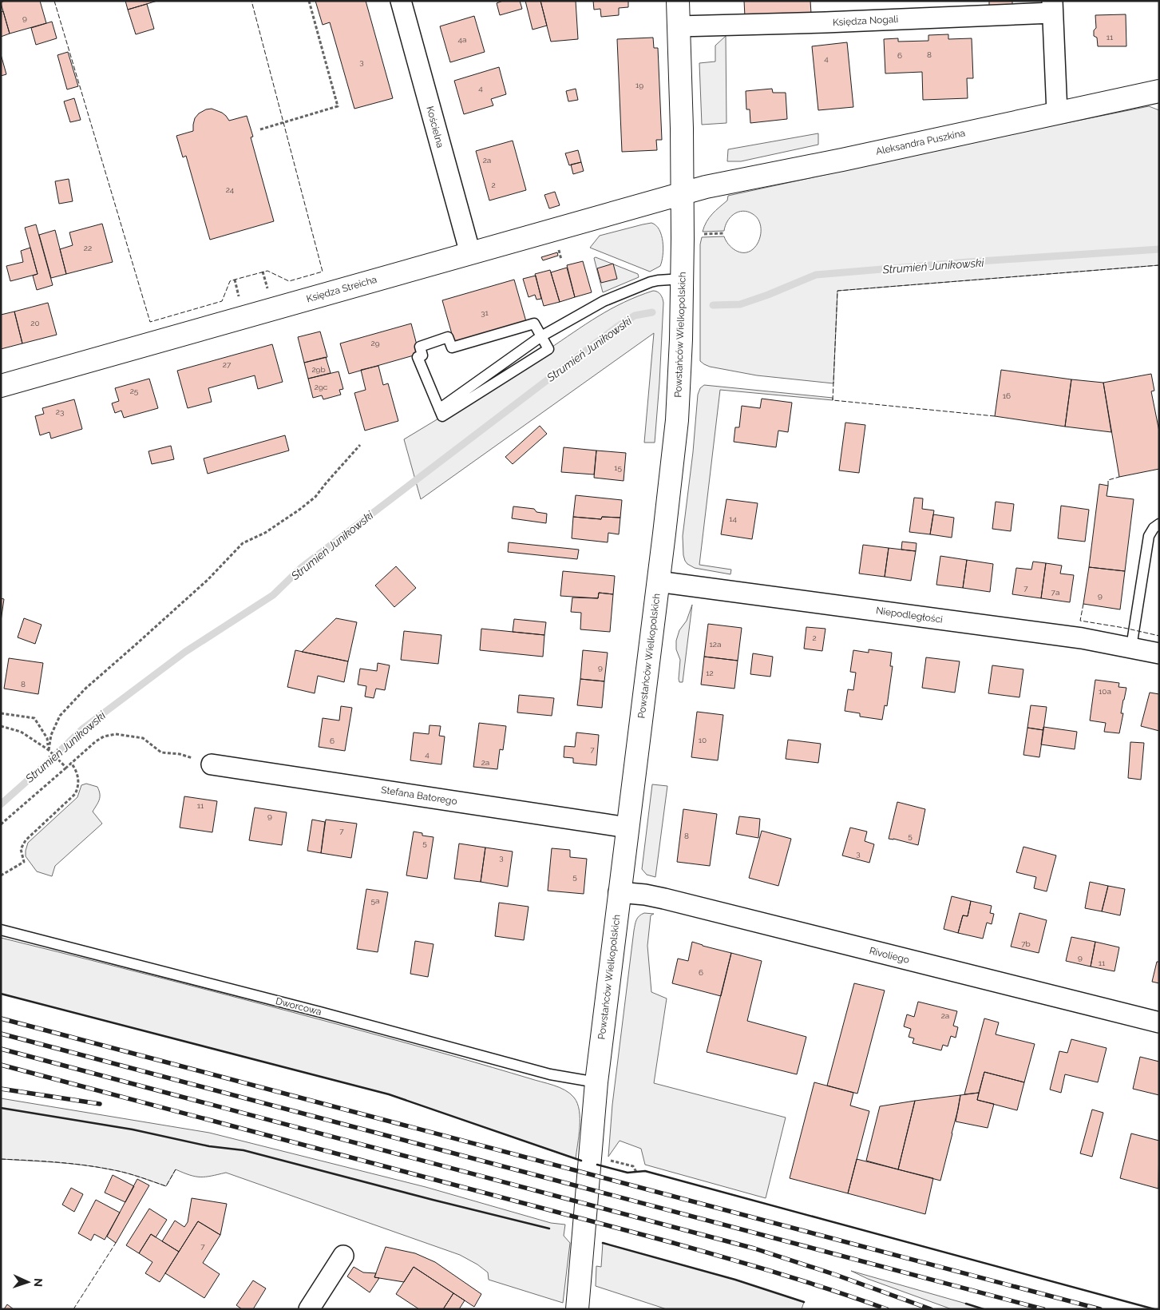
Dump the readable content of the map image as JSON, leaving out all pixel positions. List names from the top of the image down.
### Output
{
  "streets": {
    "street": [
      "Księdza Nogali",
      "Kościelna",
      "Aleksandra Puszkina",
      "Księdza Streicha",
      "Powstańców Wielkopolskich",
      "Niepodległości",
      "Stefana Batorego",
      "Rivoliego"
    ],
    "lane": ["Dworcowa"]
  },
  "crossings": [
    ["Księdza Nogali", "Powstańców Wielkopolskich"],
    ["Kościelna", "Księdza Streicha"],
    ["Aleksandra Puszkina", "Księdza Streicha"],
    ["Aleksandra Puszkina", "Powstańców Wielkopolskich"],
    ["Księdza Streicha", "Powstańców Wielkopolskich"],
    ["Powstańców Wielkopolskich", "Niepodległości"],
    ["Powstańców Wielkopolskich", "Stefana Batorego"],
    ["Powstańców Wielkopolskich", "Rivoliego"],
    ["Powstańców Wielkopolskich", "Dworcowa"]
  ],
  "water": ["Strumień Junikowski"],
  "house_numbers": [
    "9",
    "11",
    "4a",
    "8",
    "6",
    "4",
    "3",
    "19",
    "4",
    "2a",
    "2",
    "24",
    "22",
    "31",
    "20",
    "29",
    "27",
    "29b",
    "29c",
    "25",
    "16",
    "23",
    "15",
    "14",
    "7",
    "7a",
    "9",
    "2",
    "12a",
    "9",
    "12",
    "8",
    "10a",
    "10",
    "6",
    "7",
    "4",
    "2a",
    "11",
    "9",
    "7",
    "8",
    "5",
    "5",
    "3",
    "3",
    "5",
    "5a",
    "7b",
    "9",
    "11",
    "6",
    "2a",
    "7"
  ],
  "north": "right"
}
